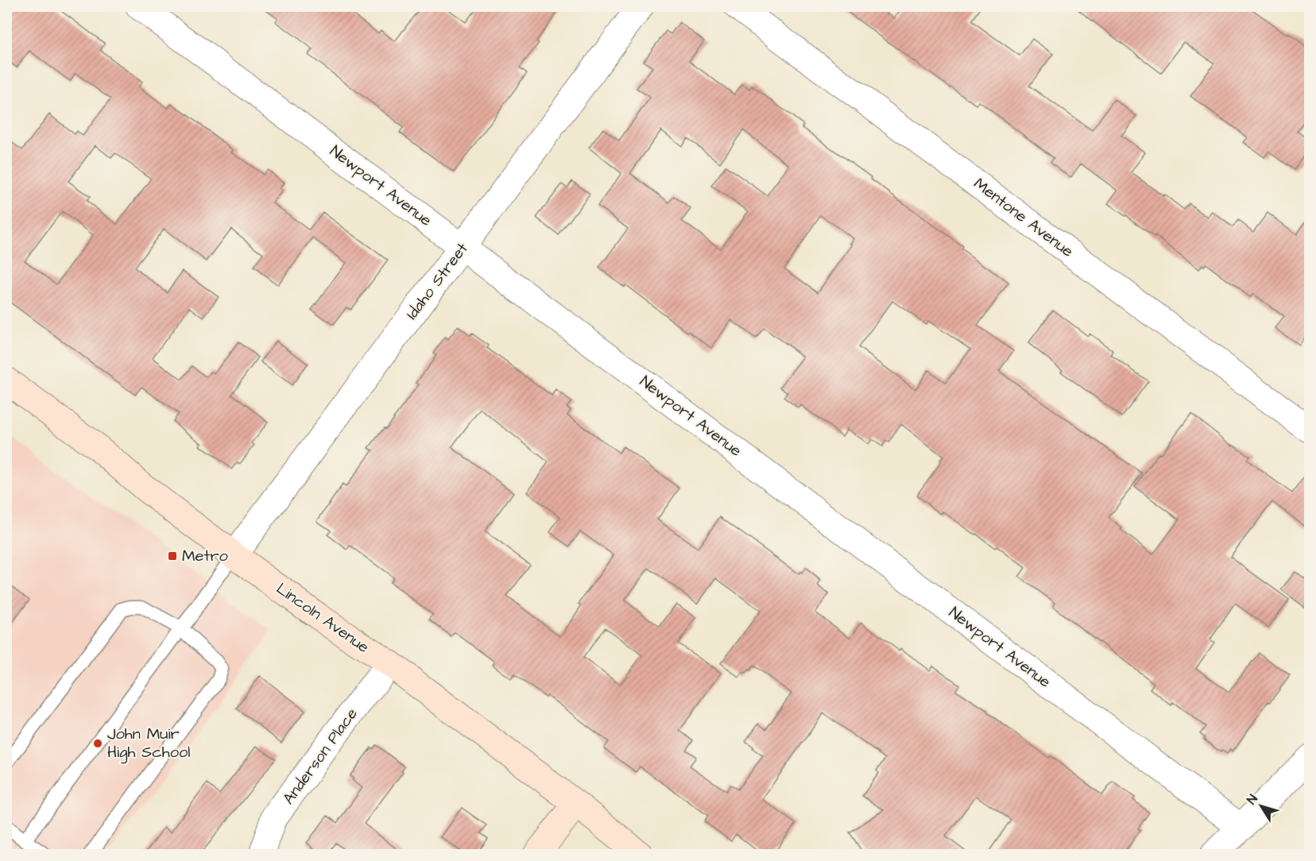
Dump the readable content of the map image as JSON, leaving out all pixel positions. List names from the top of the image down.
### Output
{
  "streets": {
    "main road": ["Lincoln Avenue"],
    "street": [
      "Newport Avenue",
      "Mentone Avenue",
      "Idaho Street",
      "Anderson Place"
    ]
  },
  "crossings": [
    ["Newport Avenue", "Idaho Street"],
    ["Idaho Street", "Lincoln Avenue"],
    ["Lincoln Avenue", "Anderson Place"]
  ],
  "places": {
    "transit": ["Metro"],
    "other": ["John Muir High School"]
  },
  "north": "top left"
}
